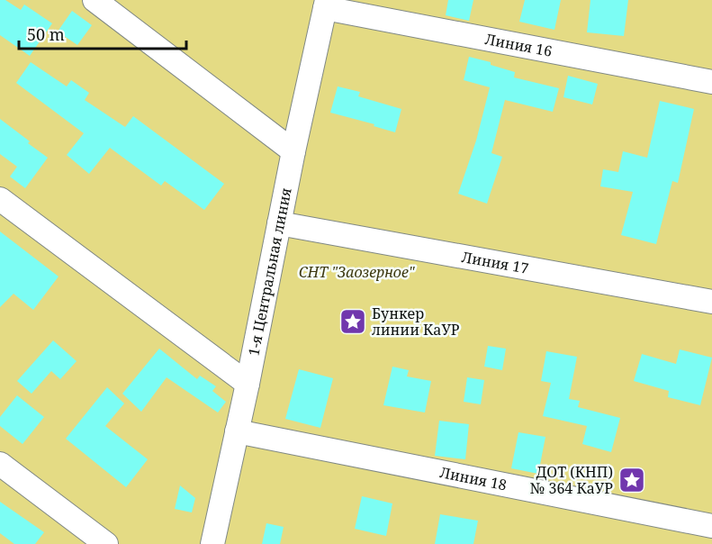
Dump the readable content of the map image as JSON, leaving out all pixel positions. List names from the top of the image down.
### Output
{
  "streets": {
    "street": [
      "Линия 16",
      "Линия 17",
      "1-я Центральная линия",
      "Линия 18"
    ]
  },
  "crossings": [
    ["Линия 16", "1-я Центральная линия"],
    ["Линия 17", "1-я Центральная линия"],
    ["1-я Центральная линия", "Линия 18"]
  ],
  "parks": ["СНТ \"Заозерное\""],
  "places": {
    "place": ["Бункер линии КаУР", "ДОТ (КНП) № 364 КаУР"]
  },
  "scale_bar": "50 m"
}
